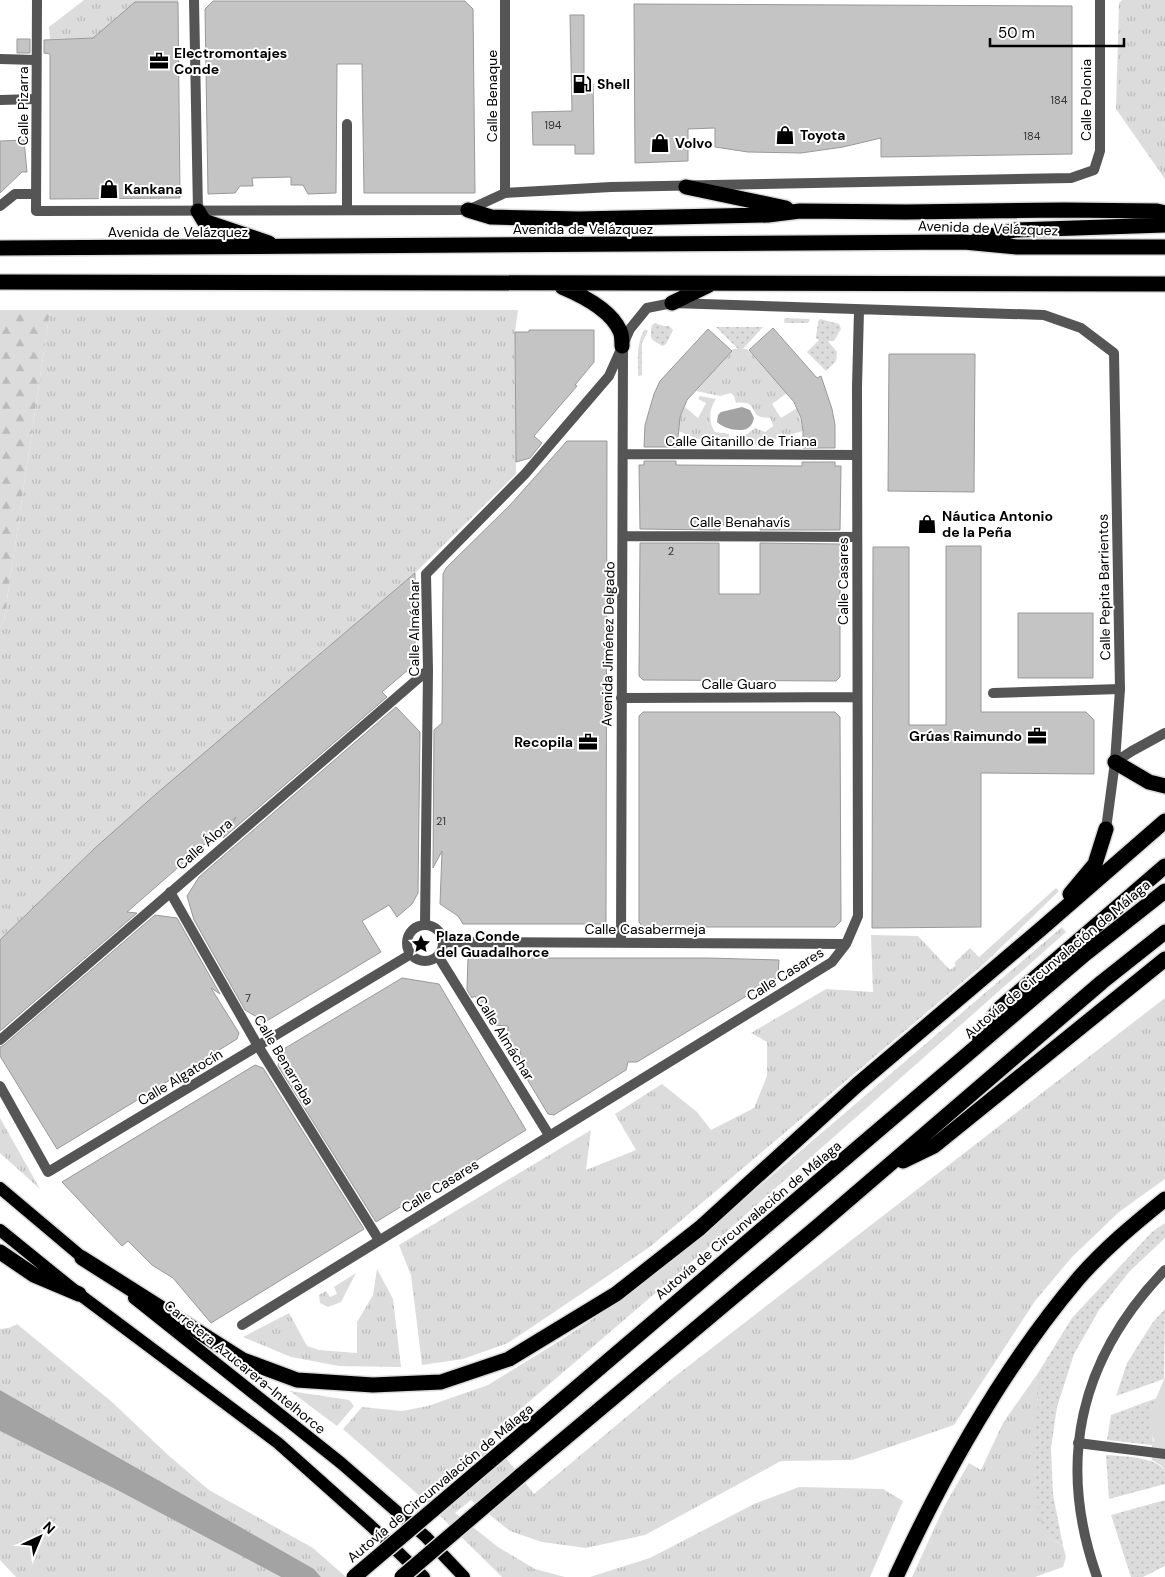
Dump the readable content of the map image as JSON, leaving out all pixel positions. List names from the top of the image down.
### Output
{
  "streets": {
    "highway": ["Avenida de Velázquez", "Autovía de Circunvalación de Málaga"],
    "main road": ["Carretera Azucarera-Intelhorce"],
    "street": [
      "Calle Benaque",
      "Calle Polonia",
      "Calle Pizarra",
      "Calle Gitanillo de Triana",
      "Calle Benahavís",
      "Calle Casares",
      "Calle Pepita Barrientos",
      "Calle Almáchar",
      "Avenida Jiménez Delgado",
      "Calle Guaro",
      "Calle Álora",
      "Calle Casabermeja",
      "Calle Benarraba",
      "Calle Algatocín"
    ]
  },
  "crossings": [
    ["Calle Benaque", "Avenida de Velázquez"],
    ["Calle Polonia", "Avenida de Velázquez"],
    ["Calle Pizarra", "Avenida de Velázquez"],
    ["Calle Gitanillo de Triana", "Calle Casares"],
    ["Calle Gitanillo de Triana", "Avenida Jiménez Delgado"],
    ["Calle Benahavís", "Calle Casares"],
    ["Calle Benahavís", "Avenida Jiménez Delgado"],
    ["Calle Casares", "Calle Pepita Barrientos"],
    ["Calle Casares", "Calle Almáchar"],
    ["Calle Casares", "Calle Guaro"],
    ["Calle Casares", "Calle Casabermeja"],
    ["Calle Casares", "Calle Benarraba"],
    ["Calle Pepita Barrientos", "Calle Almáchar"],
    ["Calle Almáchar", "Avenida Jiménez Delgado"],
    ["Calle Almáchar", "Calle Álora"],
    ["Calle Almáchar", "Calle Casabermeja"],
    ["Calle Almáchar", "Calle Algatocín"],
    ["Avenida Jiménez Delgado", "Calle Guaro"],
    ["Avenida Jiménez Delgado", "Calle Casabermeja"],
    ["Calle Álora", "Calle Benarraba"],
    ["Calle Casabermeja", "Calle Algatocín"],
    ["Calle Benarraba", "Calle Algatocín"]
  ],
  "places": {
    "office": ["Electromontajes Conde", "Grúas Raimundo", "Recopila"],
    "fuel station": ["Shell"],
    "shop": [
      "Toyota",
      "Volvo",
      "Kankana",
      "Náutica Antonio de la Peña"
    ],
    "place": ["Plaza Conde del Guadalhorce"]
  },
  "house_numbers": [
    "184",
    "194",
    "184",
    "2",
    "21",
    "7"
  ],
  "scale_bar": "50 m",
  "north": "top right"
}
